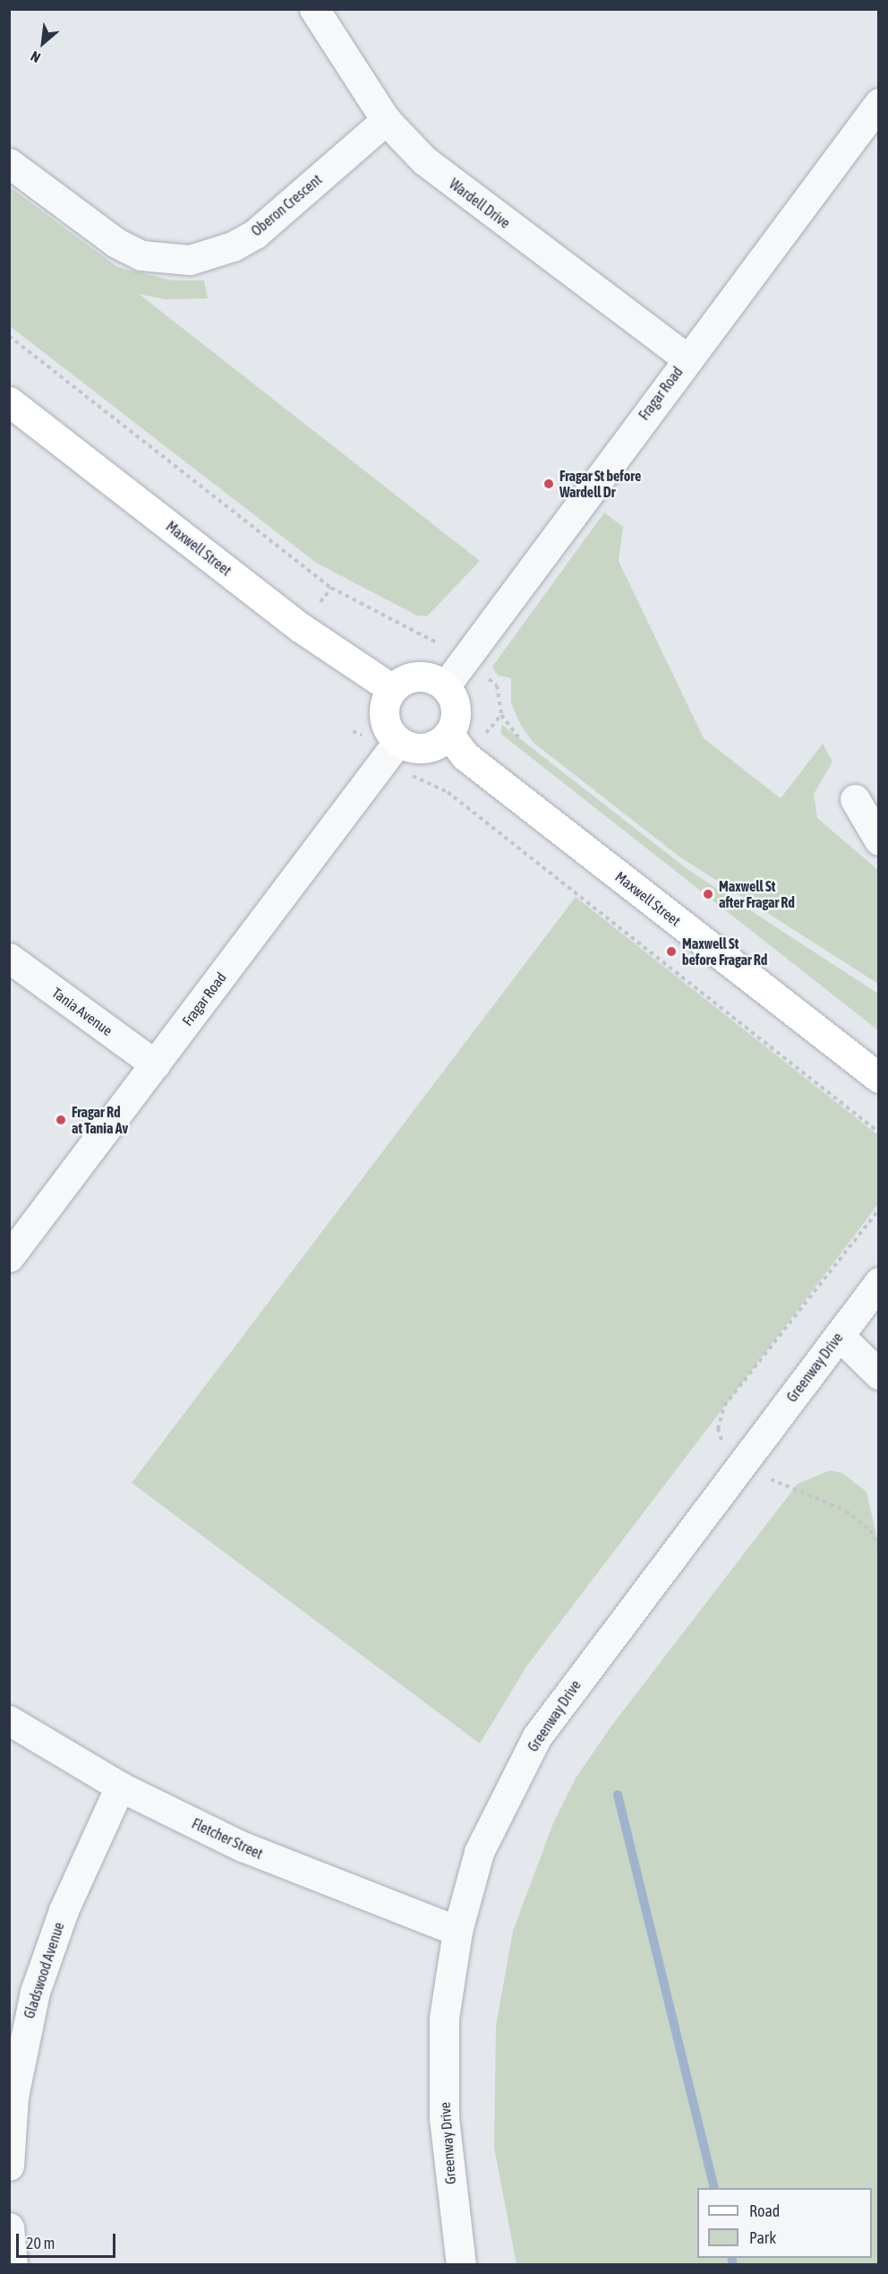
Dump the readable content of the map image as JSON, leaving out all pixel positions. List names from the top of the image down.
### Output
{
  "streets": {
    "main road": ["Maxwell Street"],
    "street": [
      "Wardell Drive",
      "Oberon Crescent",
      "Fragar Road",
      "Tania Avenue",
      "Greenway Drive",
      "Fletcher Street",
      "Gladswood Avenue"
    ]
  },
  "crossings": [
    ["Wardell Drive", "Oberon Crescent"],
    ["Wardell Drive", "Fragar Road"],
    ["Fragar Road", "Maxwell Street"],
    ["Fragar Road", "Tania Avenue"],
    ["Greenway Drive", "Fletcher Street"],
    ["Fletcher Street", "Gladswood Avenue"]
  ],
  "places": [
    "Fragar St before Wardell Dr",
    "Maxwell St after Fragar Rd",
    "Maxwell St before Fragar Rd",
    "Fragar Rd at Tania Av"
  ],
  "legend": ["Road", "Park"],
  "scale_bar": "20 m",
  "north": "bottom left"
}
